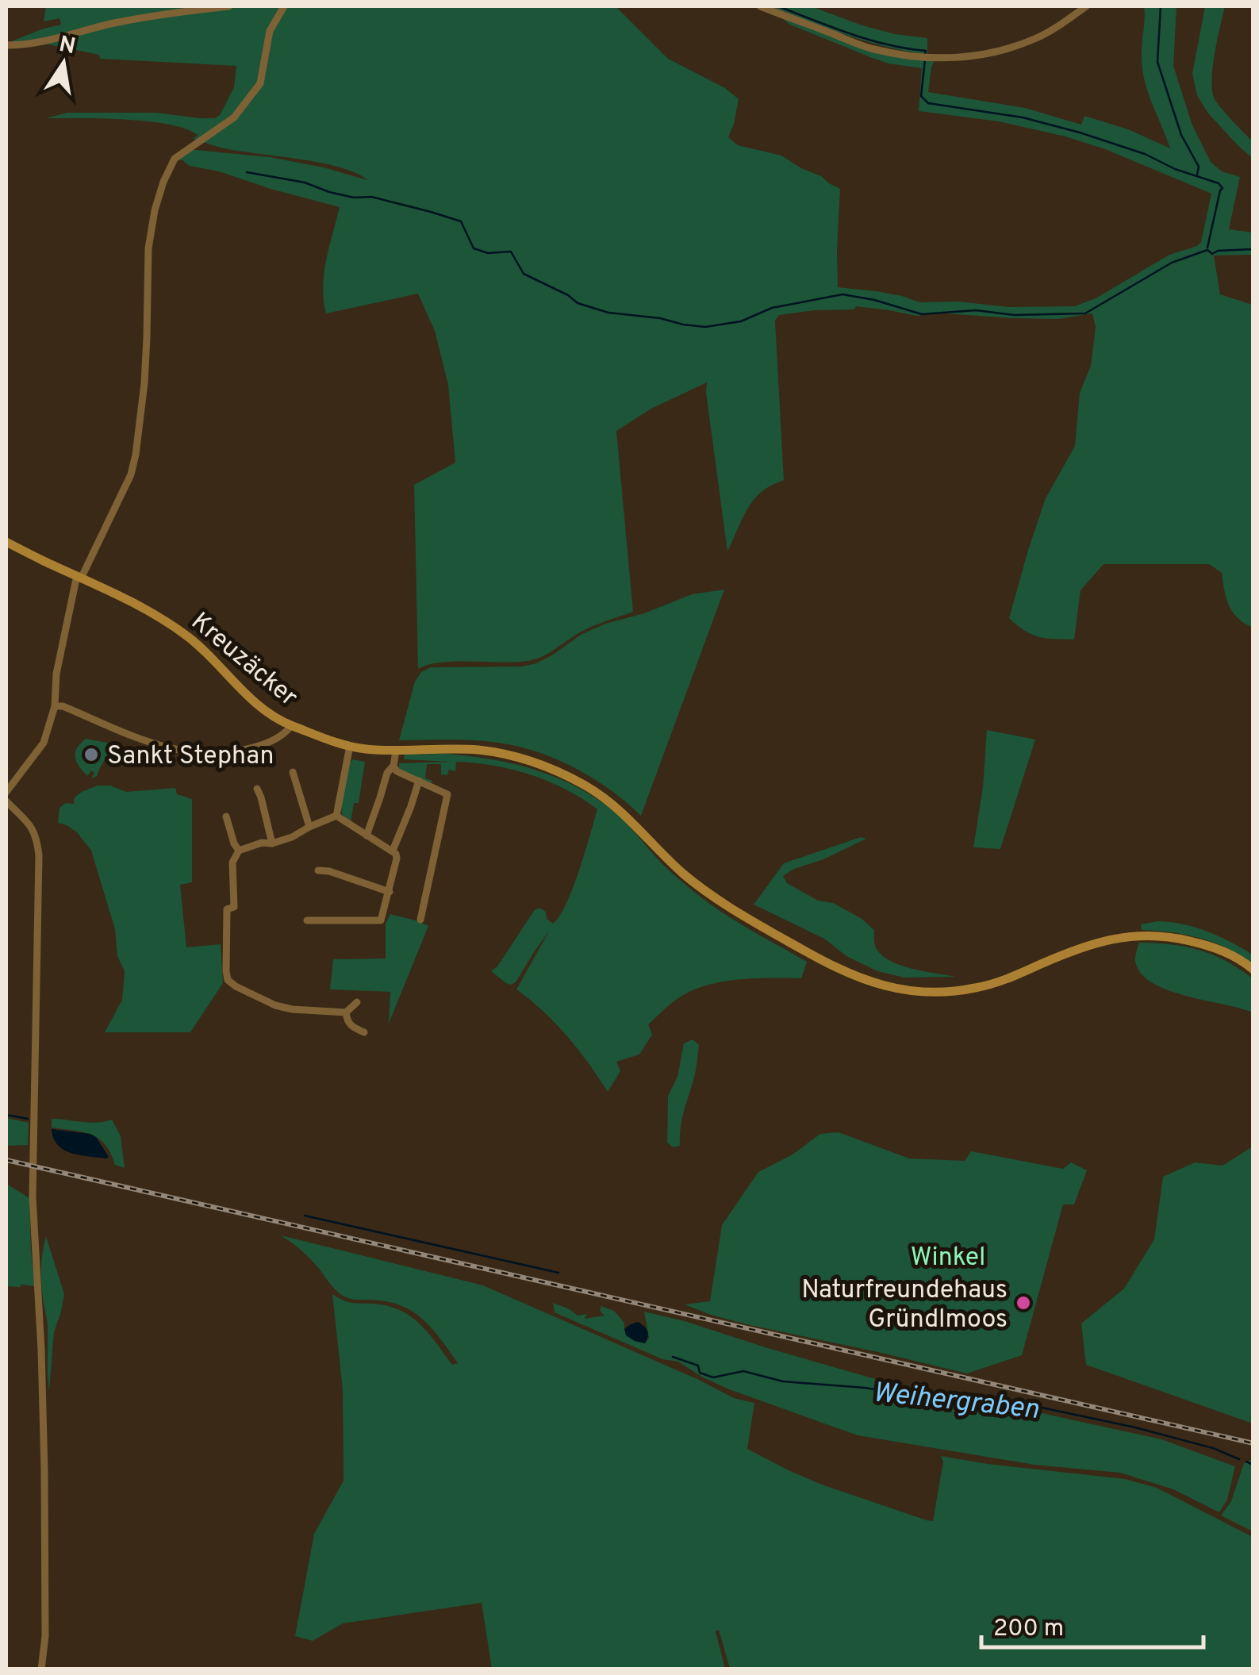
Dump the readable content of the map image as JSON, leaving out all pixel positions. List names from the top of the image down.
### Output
{
  "streets": {
    "street": ["Kreuzäcker"]
  },
  "water": ["Weihergraben"],
  "parks": ["Winkel"],
  "places": ["Sankt Stephan", "Naturfreundehaus Gründlmoos"],
  "scale_bar": "200 m",
  "north": "top"
}
